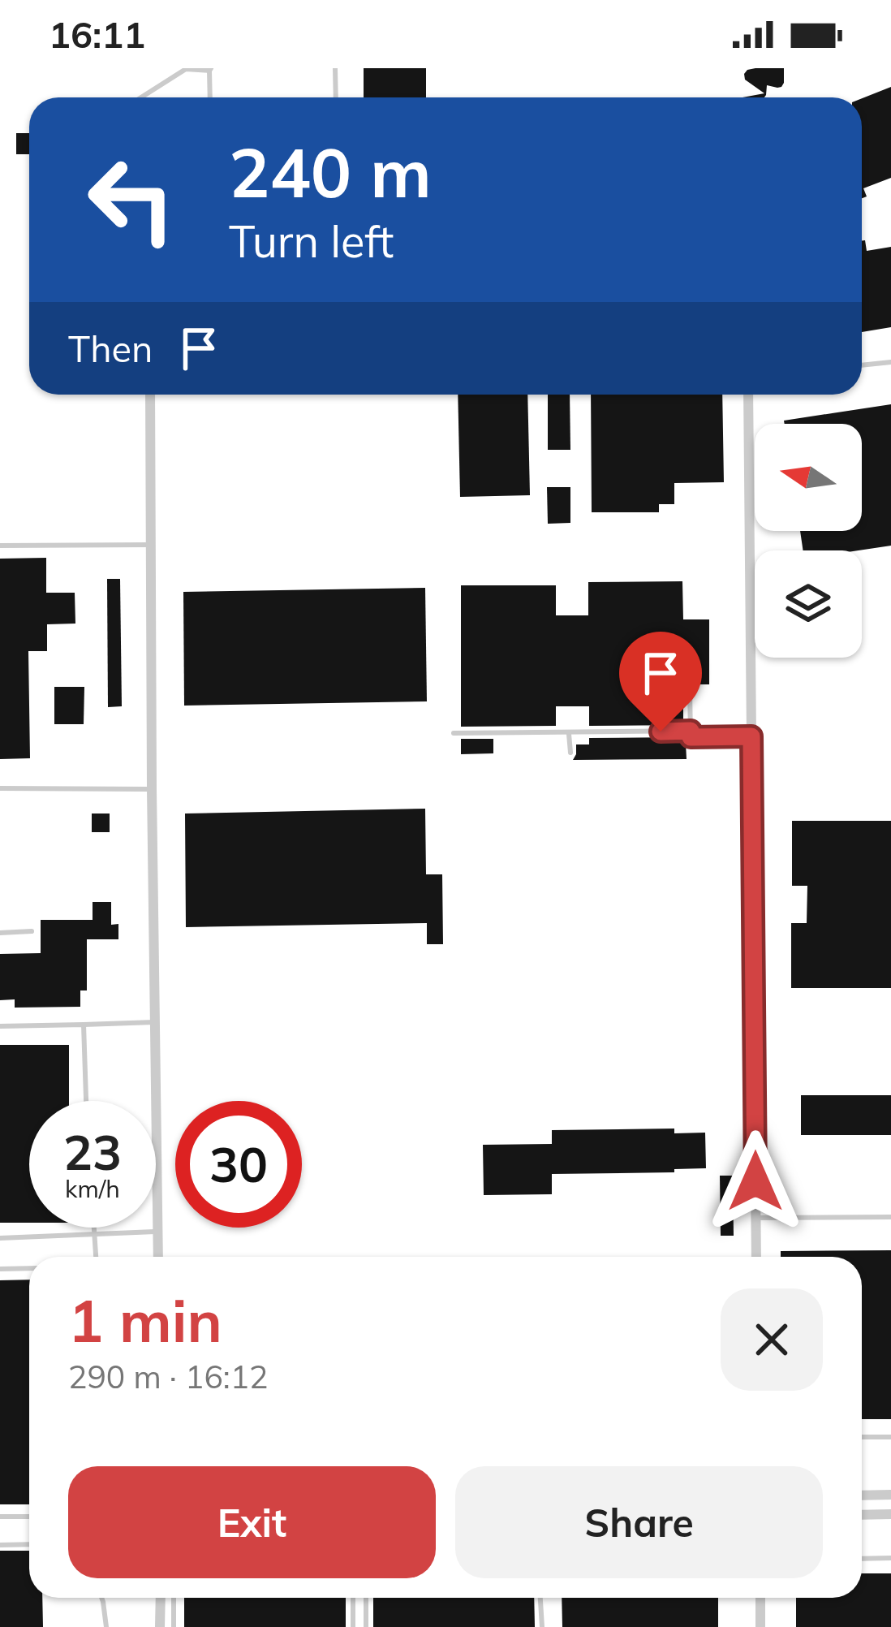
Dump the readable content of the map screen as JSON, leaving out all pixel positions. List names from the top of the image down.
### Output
{
  "north": "left",
  "page": {
    "status": "16:11",
    "turn": ["240 m", "Turn left"],
    "then": "Then",
    "speed": "23 km/h",
    "limit": "30",
    "heading": ["1 min", "290 m · 16:12"],
    "buttons": ["Exit", "Share"]
  }
}
